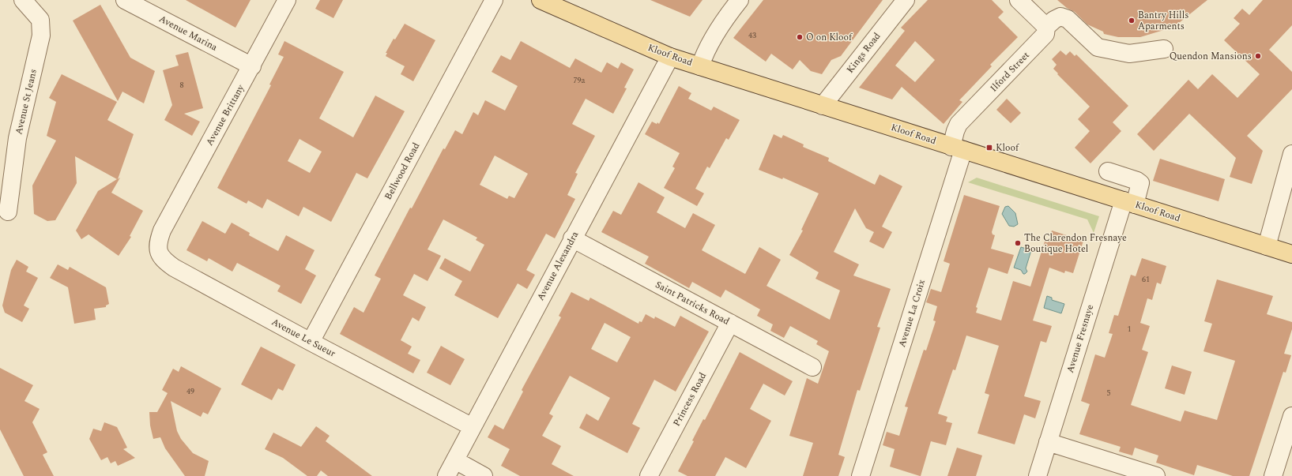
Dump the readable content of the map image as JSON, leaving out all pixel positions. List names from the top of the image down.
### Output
{
  "streets": {
    "main road": ["Kloof Road"],
    "street": [
      "Avenue Marina",
      "Kings Road",
      "Ilford Street",
      "Avenue St Jeans",
      "Avenue Brittany",
      "Bellwood Road",
      "Avenue Alexandra",
      "Saint Patricks Road",
      "Avenue La Croix",
      "Avenue Le Sueur",
      "Avenue Fresnaye",
      "Princess Road"
    ]
  },
  "crossings": [
    ["Avenue Marina", "Avenue Brittany"],
    ["Kings Road", "Kloof Road"],
    ["Kloof Road", "Ilford Street"],
    ["Kloof Road", "Avenue Alexandra"],
    ["Kloof Road", "Avenue La Croix"],
    ["Kloof Road", "Avenue Fresnaye"],
    ["Ilford Street", "Avenue La Croix"],
    ["Avenue Brittany", "Avenue Le Sueur"],
    ["Bellwood Road", "Avenue Le Sueur"],
    ["Avenue Alexandra", "Saint Patricks Road"],
    ["Avenue Alexandra", "Avenue Le Sueur"],
    ["Saint Patricks Road", "Princess Road"]
  ],
  "places": {
    "other": [
      "Bantry Hills Aparments",
      "O on Kloof",
      "Quendon Mansions",
      "The Clarendon Fresnaye Boutique Hotel"
    ],
    "transit": ["Kloof"]
  },
  "house_numbers": [
    "43",
    "79a",
    "8",
    "61",
    "1",
    "49",
    "5"
  ]
}
